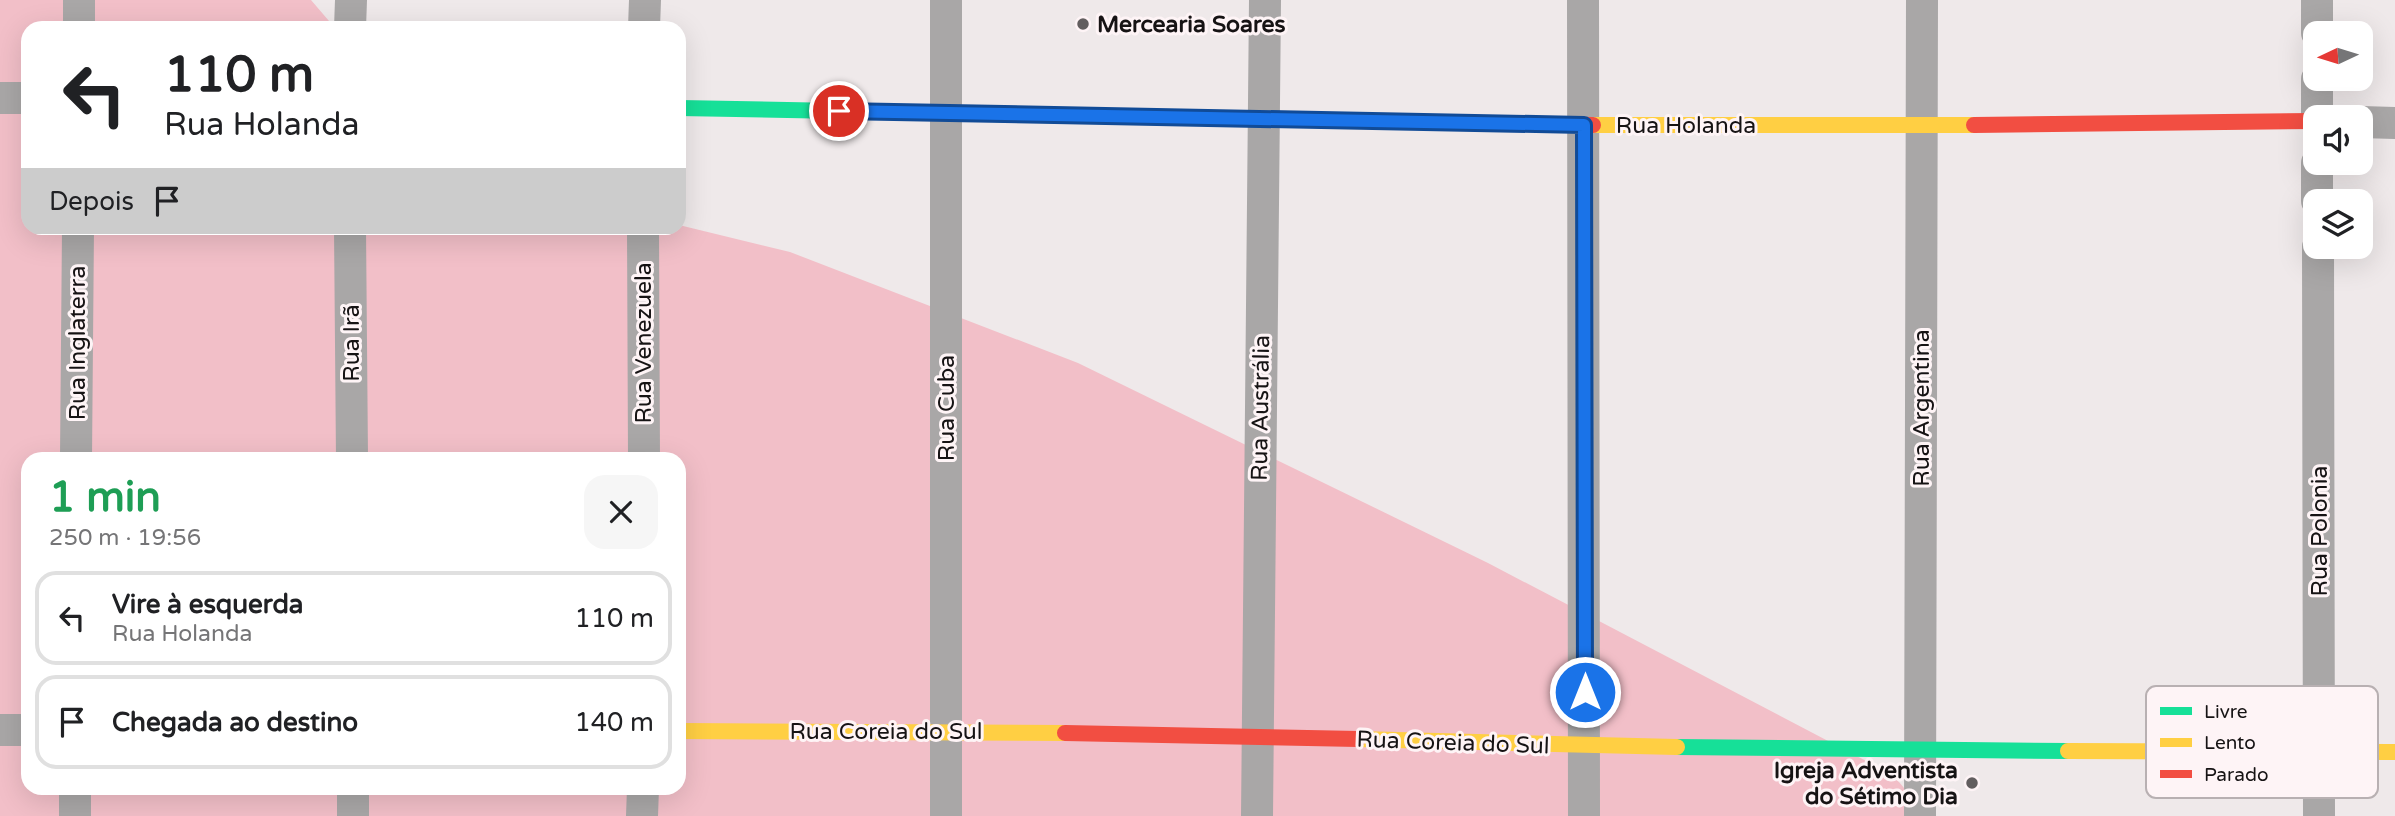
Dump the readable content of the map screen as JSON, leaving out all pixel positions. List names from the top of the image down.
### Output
{
  "streets": {
    "street": [
      "Rua Holanda",
      "Rua Inglaterra",
      "Rua Irã",
      "Rua Venezuela",
      "Rua Cuba",
      "Rua Austrália",
      "Rua Argentina",
      "Rua Polonia",
      "Rua Coreia do Sul"
    ]
  },
  "crossings": [
    ["Rua Holanda", "Rua Cuba"],
    ["Rua Holanda", "Rua Austrália"],
    ["Rua Holanda", "Rua Argentina"],
    ["Rua Cuba", "Rua Coreia do Sul"],
    ["Rua Austrália", "Rua Coreia do Sul"],
    ["Rua Argentina", "Rua Coreia do Sul"]
  ],
  "places": ["Mercearia Soares", "Igreja Adventista do Sétimo Dia"],
  "legend": ["Livre", "Lento", "Parado"],
  "north": "left",
  "page": {
    "turn": ["110 m", "Rua Holanda"],
    "then": "Depois",
    "heading": ["1 min", "250 m · 19:56"],
    "list": [
      {
        "name": "Vire à esquerda",
        "note": "Rua Holanda",
        "value": "110 m"
      },
      {
        "name": "Chegada ao destino",
        "value": "140 m"
      }
    ]
  }
}
